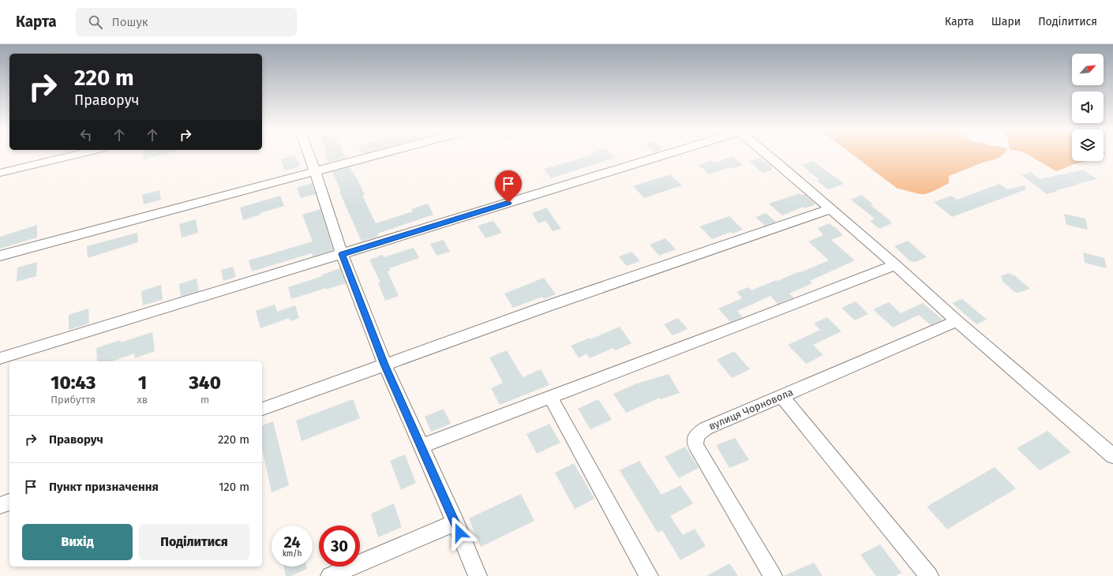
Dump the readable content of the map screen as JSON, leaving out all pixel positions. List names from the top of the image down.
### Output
{
  "streets": {
    "street": ["вулиця Чорновола"]
  },
  "north": "top right",
  "page": {
    "header": "Карта",
    "search": "Пошук",
    "nav": ["Карта", "Шари", "Поділитися"],
    "turn": ["220 m", "Праворуч"],
    "eta": [
      "10:43",
      "Прибуття",
      "1",
      "хв",
      "340",
      "m"
    ],
    "list": [
      {
        "name": "Праворуч",
        "value": "220 m"
      },
      {
        "name": "Пункт призначення",
        "value": "120 m"
      }
    ],
    "buttons": ["Вихід", "Поділитися"],
    "speed": "24 km/h",
    "limit": "30"
  }
}
